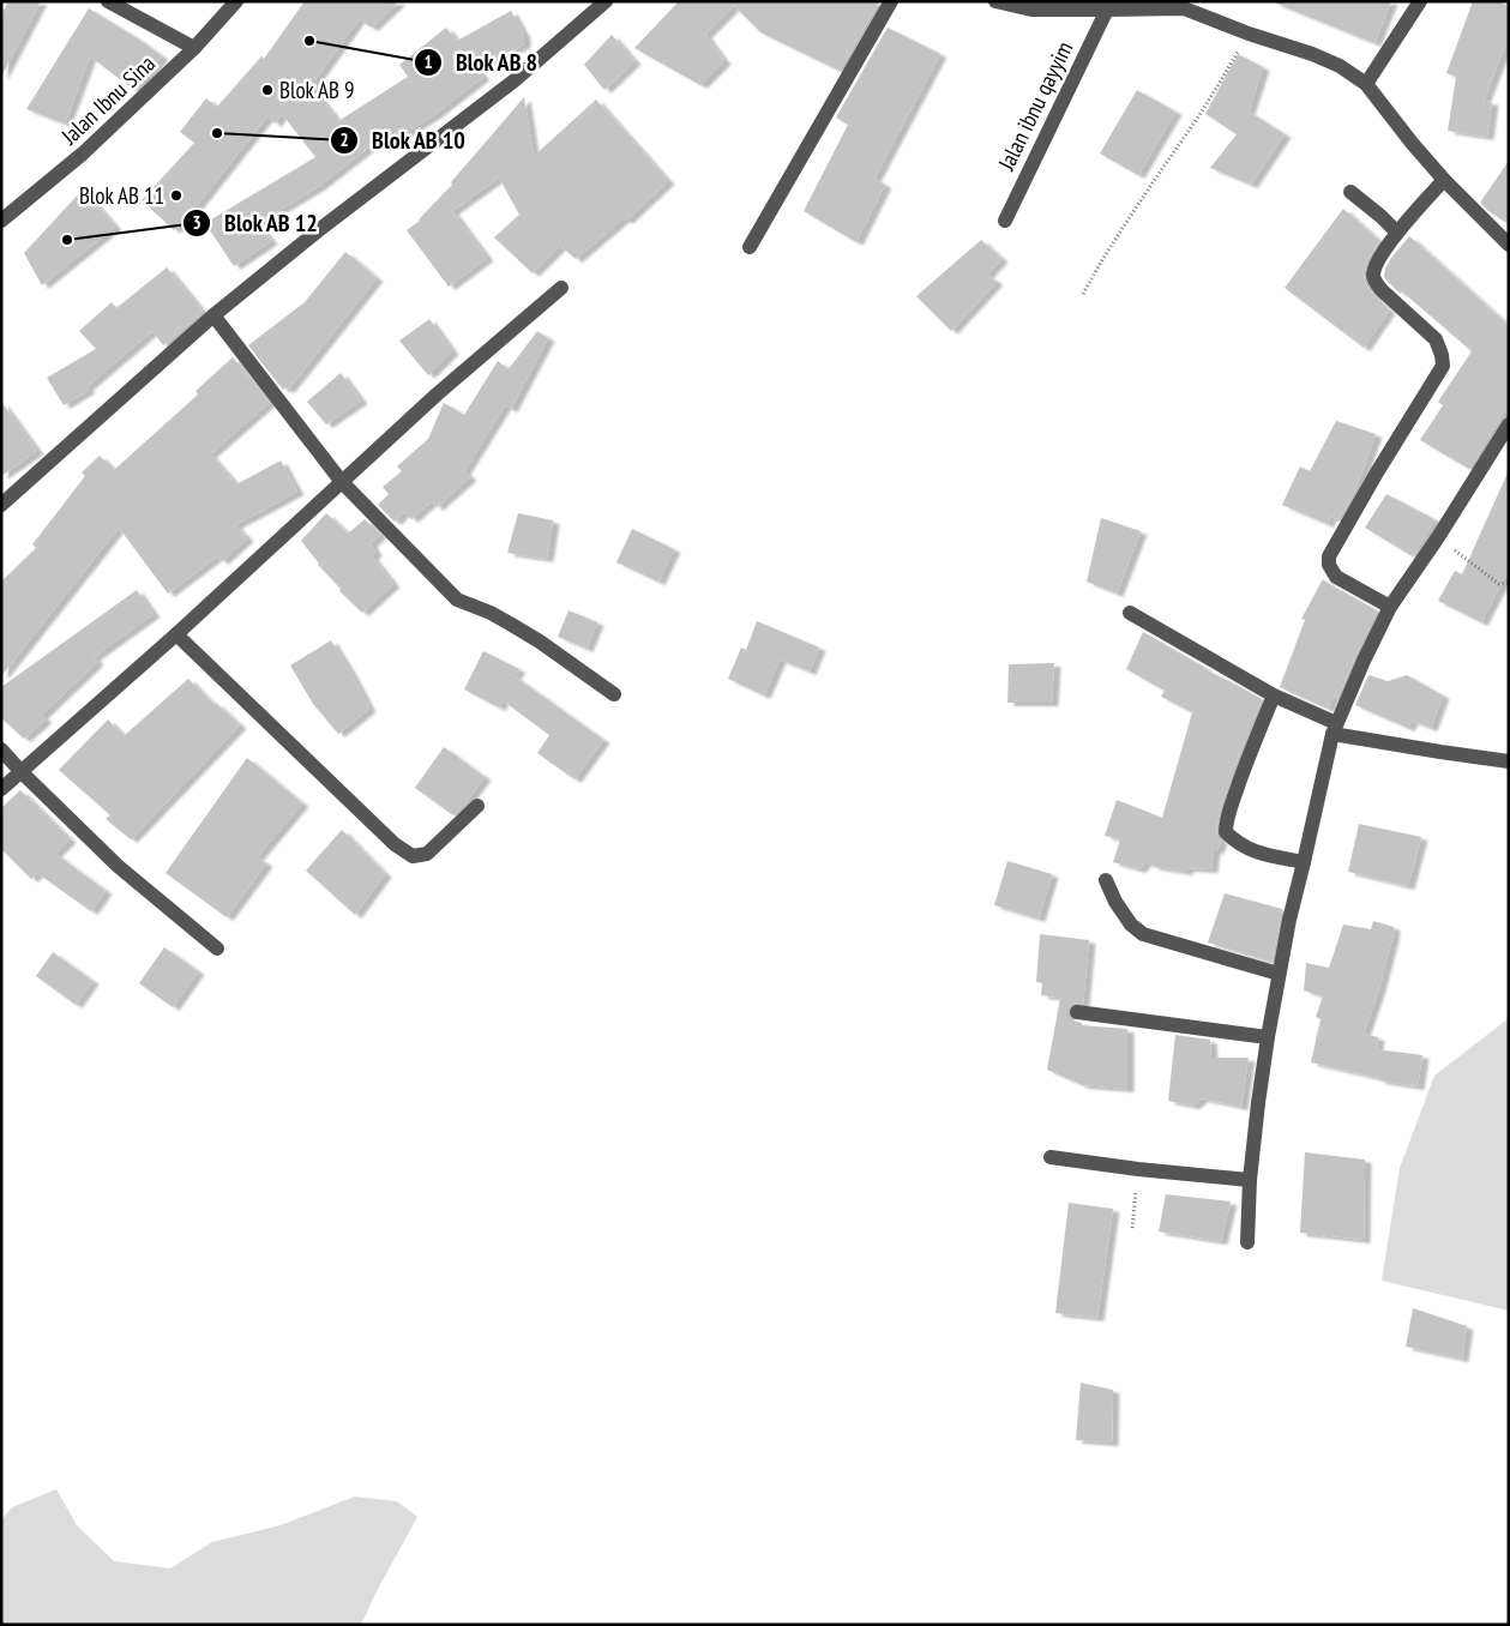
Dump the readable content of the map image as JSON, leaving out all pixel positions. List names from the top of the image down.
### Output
{
  "streets": {
    "street": ["Jalan Ibnu Sina", "Jalan ibnu qayyim"]
  },
  "places": [
    "Blok AB 8",
    "Blok AB 9",
    "Blok AB 10",
    "Blok AB 11",
    "Blok AB 12"
  ]
}
